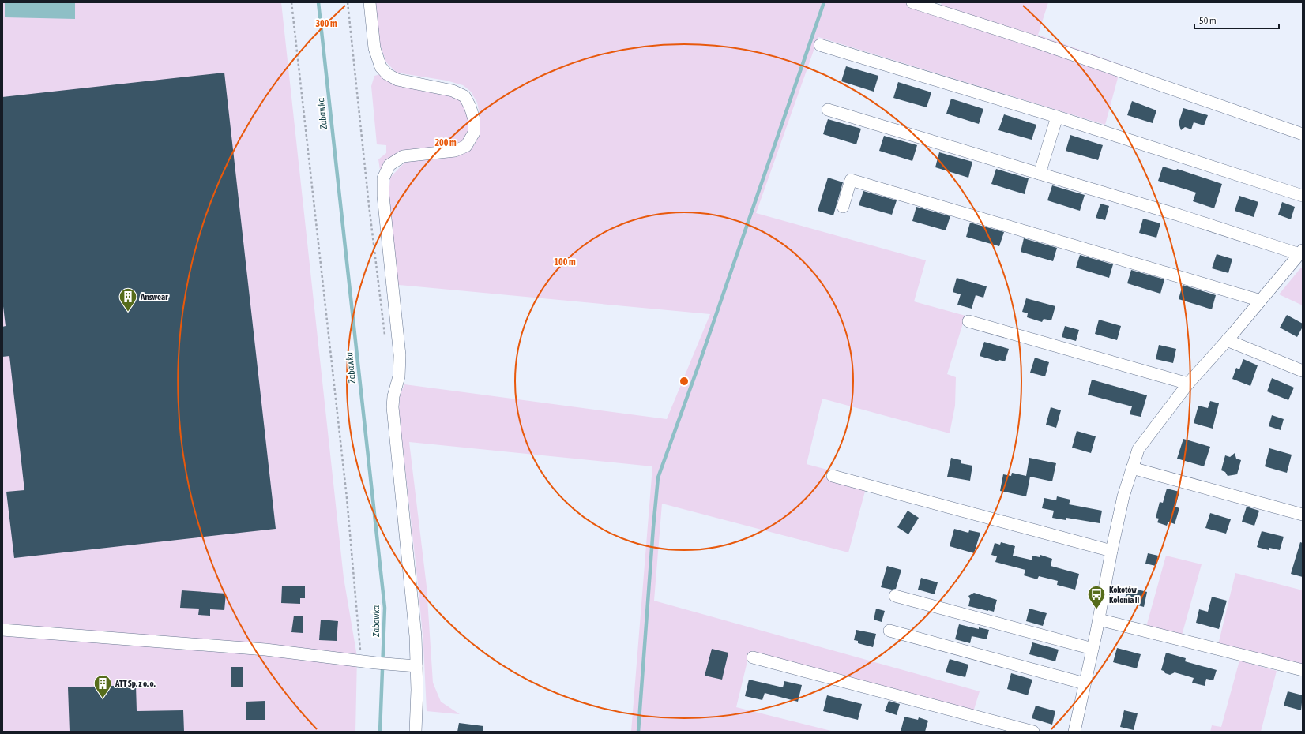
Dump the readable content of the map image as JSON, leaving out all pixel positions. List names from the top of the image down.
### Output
{
  "water": ["Zabawka"],
  "places": {
    "building": ["Answear", "ATT Sp. z o. o."],
    "bus stop": ["Kokotów Kolonia II"]
  },
  "scale_bar": "50 m",
  "rings": ["300 m", "200 m", "100 m"]
}
